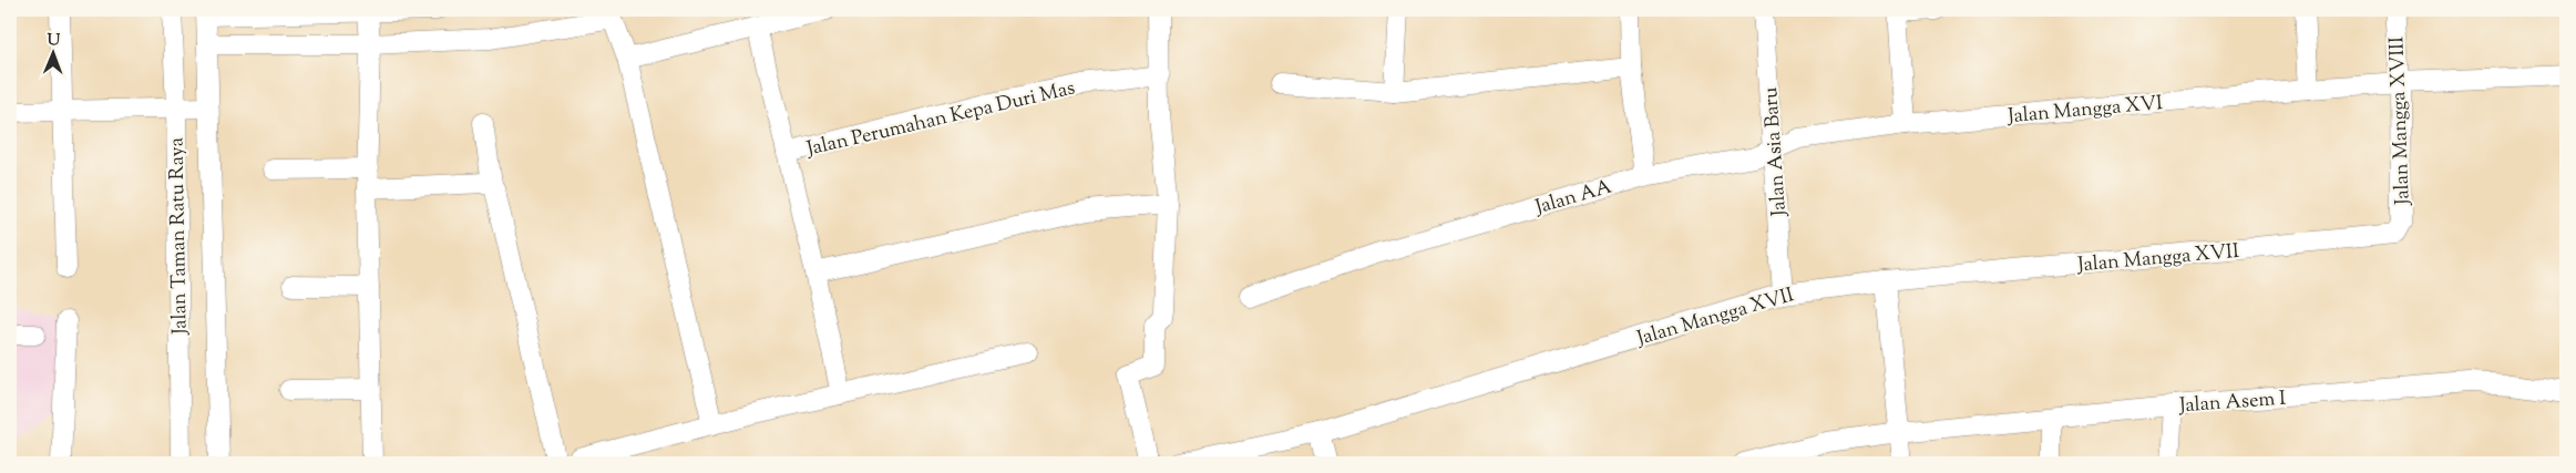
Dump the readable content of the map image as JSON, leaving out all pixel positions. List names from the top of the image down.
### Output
{
  "streets": {
    "street": [
      "Jalan Mangga XVI",
      "Jalan Perumahan Kepa Duri Mas",
      "Jalan Mangga XVIII",
      "Jalan Asia Baru",
      "Jalan AA",
      "Jalan Taman Ratu Raya",
      "Jalan Mangga XVII",
      "Jalan Asem I"
    ]
  },
  "crossings": [
    ["Jalan Mangga XVI", "Jalan Mangga XVIII"],
    ["Jalan Mangga XVI", "Jalan Asia Baru"],
    ["Jalan Mangga XVI", "Jalan AA"],
    ["Jalan Mangga XVIII", "Jalan Mangga XVII"],
    ["Jalan Asia Baru", "Jalan AA"],
    ["Jalan Asia Baru", "Jalan Mangga XVII"]
  ],
  "north": "top"
}
